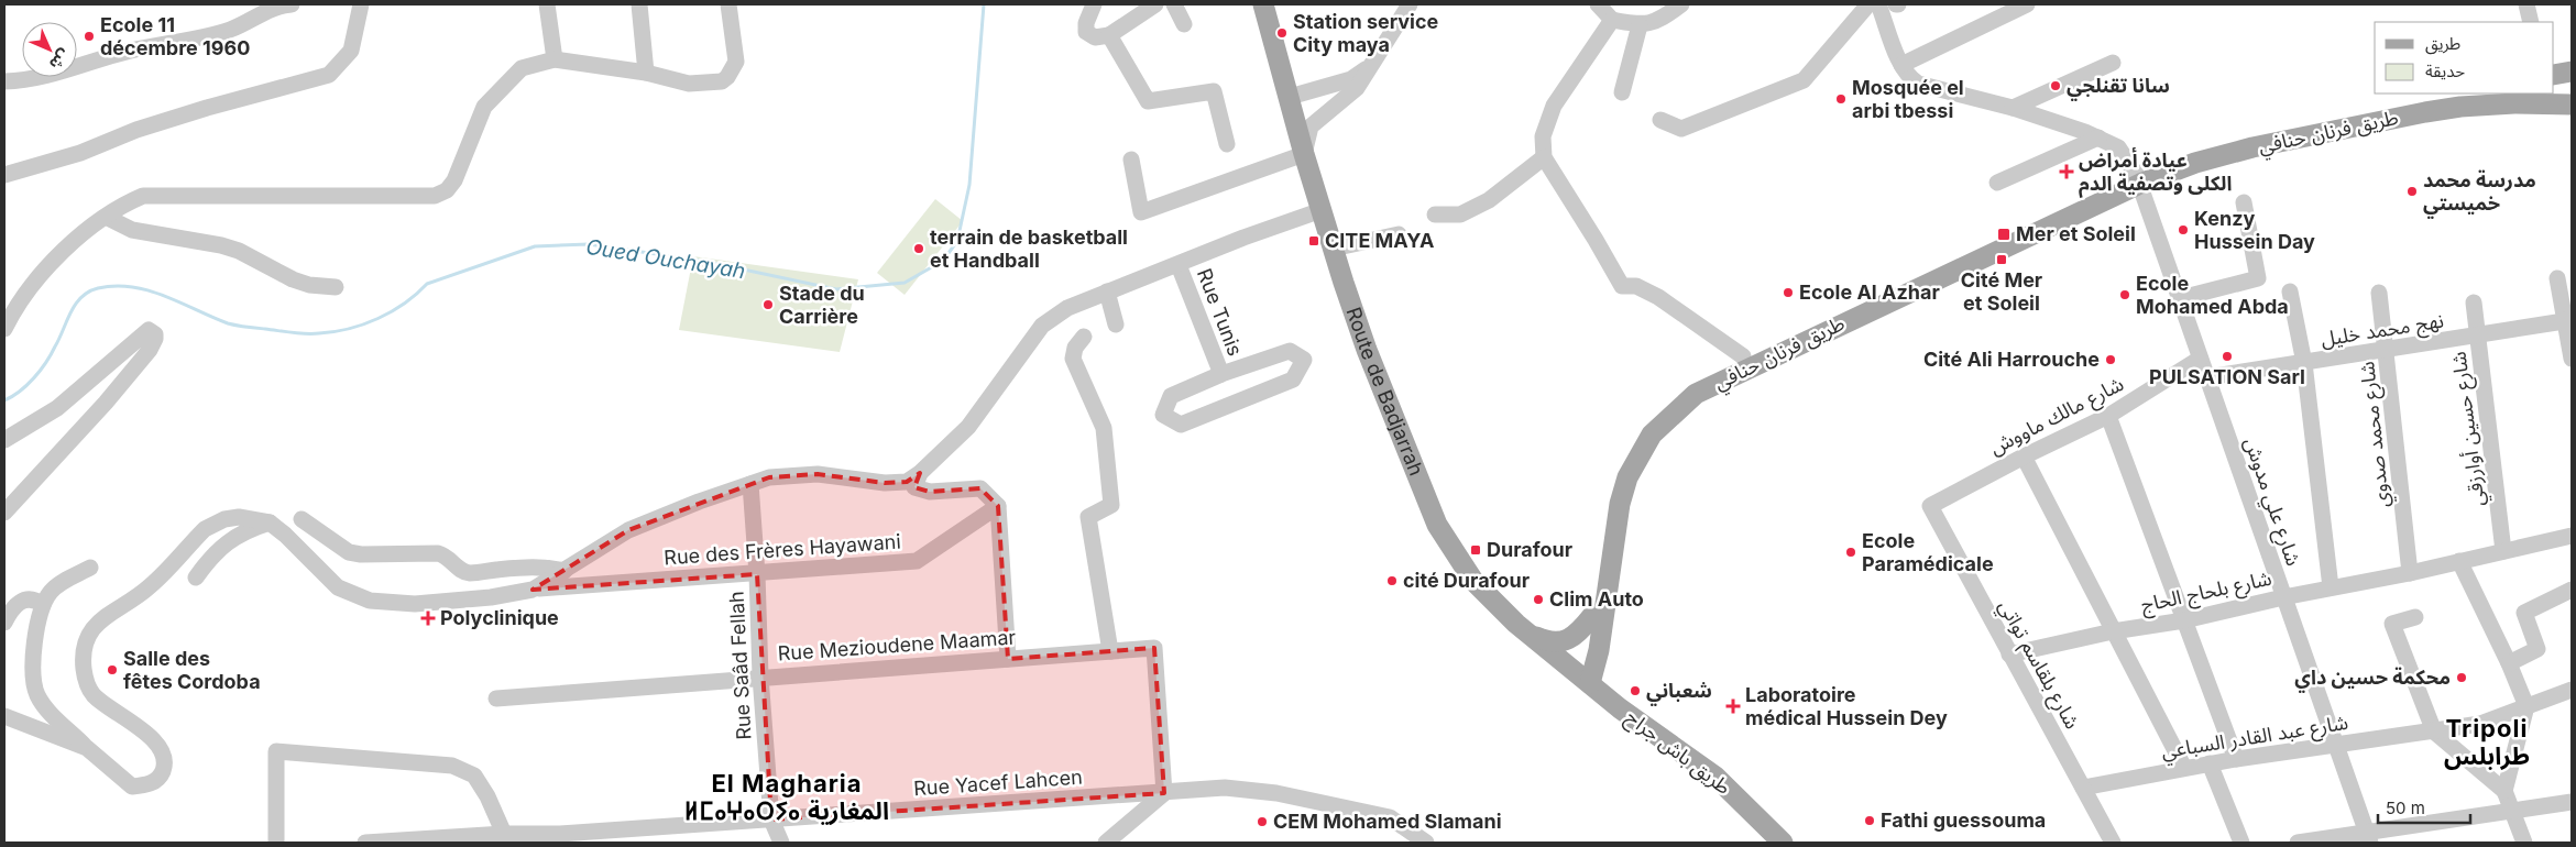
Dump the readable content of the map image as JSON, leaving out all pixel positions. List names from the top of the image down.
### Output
{
  "streets": {
    "main road": ["طريق فرنان حنافي", "Route de Badjarrah", "طريق باش جراح"],
    "street": [
      "Rue Tunis",
      "نهج محمد خليل",
      "شارع مالك ماووش",
      "شارع حسين أوارزقي",
      "شارع محمد صدوي",
      "شارع علي مدوش",
      "Rue des Frères Hayawani",
      "شارع بلحاج الحاج",
      "Rue Mezioudene Maamar",
      "شارع بلقاسم تواتي",
      "Rue Saâd Fellah",
      "شارع عبد القادر السباعي",
      "Rue Yacef Lahcen"
    ]
  },
  "crossings": [
    ["طريق فرنان حنافي", "Route de Badjarrah"],
    ["طريق فرنان حنافي", "شارع علي مدوش"],
    ["طريق فرنان حنافي", "طريق باش جراح"],
    ["نهج محمد خليل", "شارع حسين أوارزقي"],
    ["نهج محمد خليل", "شارع محمد صدوي"],
    ["نهج محمد خليل", "شارع علي مدوش"],
    ["Route de Badjarrah", "طريق باش جراح"],
    ["شارع مالك ماووش", "شارع علي مدوش"],
    ["شارع مالك ماووش", "شارع بلقاسم تواتي"],
    ["شارع حسين أوارزقي", "شارع بلحاج الحاج"],
    ["شارع محمد صدوي", "شارع بلحاج الحاج"],
    ["شارع علي مدوش", "شارع بلحاج الحاج"],
    ["شارع علي مدوش", "شارع عبد القادر السباعي"],
    ["Rue des Frères Hayawani", "Rue Saâd Fellah"],
    ["شارع بلحاج الحاج", "شارع بلقاسم تواتي"],
    ["Rue Mezioudene Maamar", "Rue Saâd Fellah"],
    ["Rue Mezioudene Maamar", "Rue Yacef Lahcen"],
    ["شارع بلقاسم تواتي", "شارع عبد القادر السباعي"],
    ["Rue Saâd Fellah", "Rue Yacef Lahcen"]
  ],
  "districts": ["Tripoli طرابلس", "El Magharia ⵍⵎⴰⵖⴰⵔⵢⴰ المغارية"],
  "water": ["Oued Ouchayah"],
  "places": {
    "other": [
      "Station service City maya",
      "Ecole 11 décembre 1960",
      "سانا تقنلجي",
      "Mosquée el arbi tbessi",
      "مدرسة محمد خميستي",
      "Kenzy Hussein Day",
      "terrain de basketball et Handball",
      "Ecole Al Azhar",
      "Ecole Mohamed Abda",
      "Stade du Carrière",
      "PULSATION Sarl",
      "Cité Ali Harrouche",
      "Ecole Paramédicale",
      "cité Durafour",
      "Clim Auto",
      "Salle des fêtes Cordoba",
      "محكمة حسين داي",
      "شعباني",
      "Fathi guessouma",
      "CEM Mohamed Slamani"
    ],
    "health": ["عيادة أمراض الكلى وتصفية الدم", "Polyclinique", "Laboratoire médical Hussein Dey"],
    "transit": [
      "Mer et Soleil",
      "CITE MAYA",
      "Cité Mer et Soleil",
      "Durafour"
    ]
  },
  "legend": ["طريق", "حديقة"],
  "scale_bar": "50 m",
  "north": "bottom right"
}
